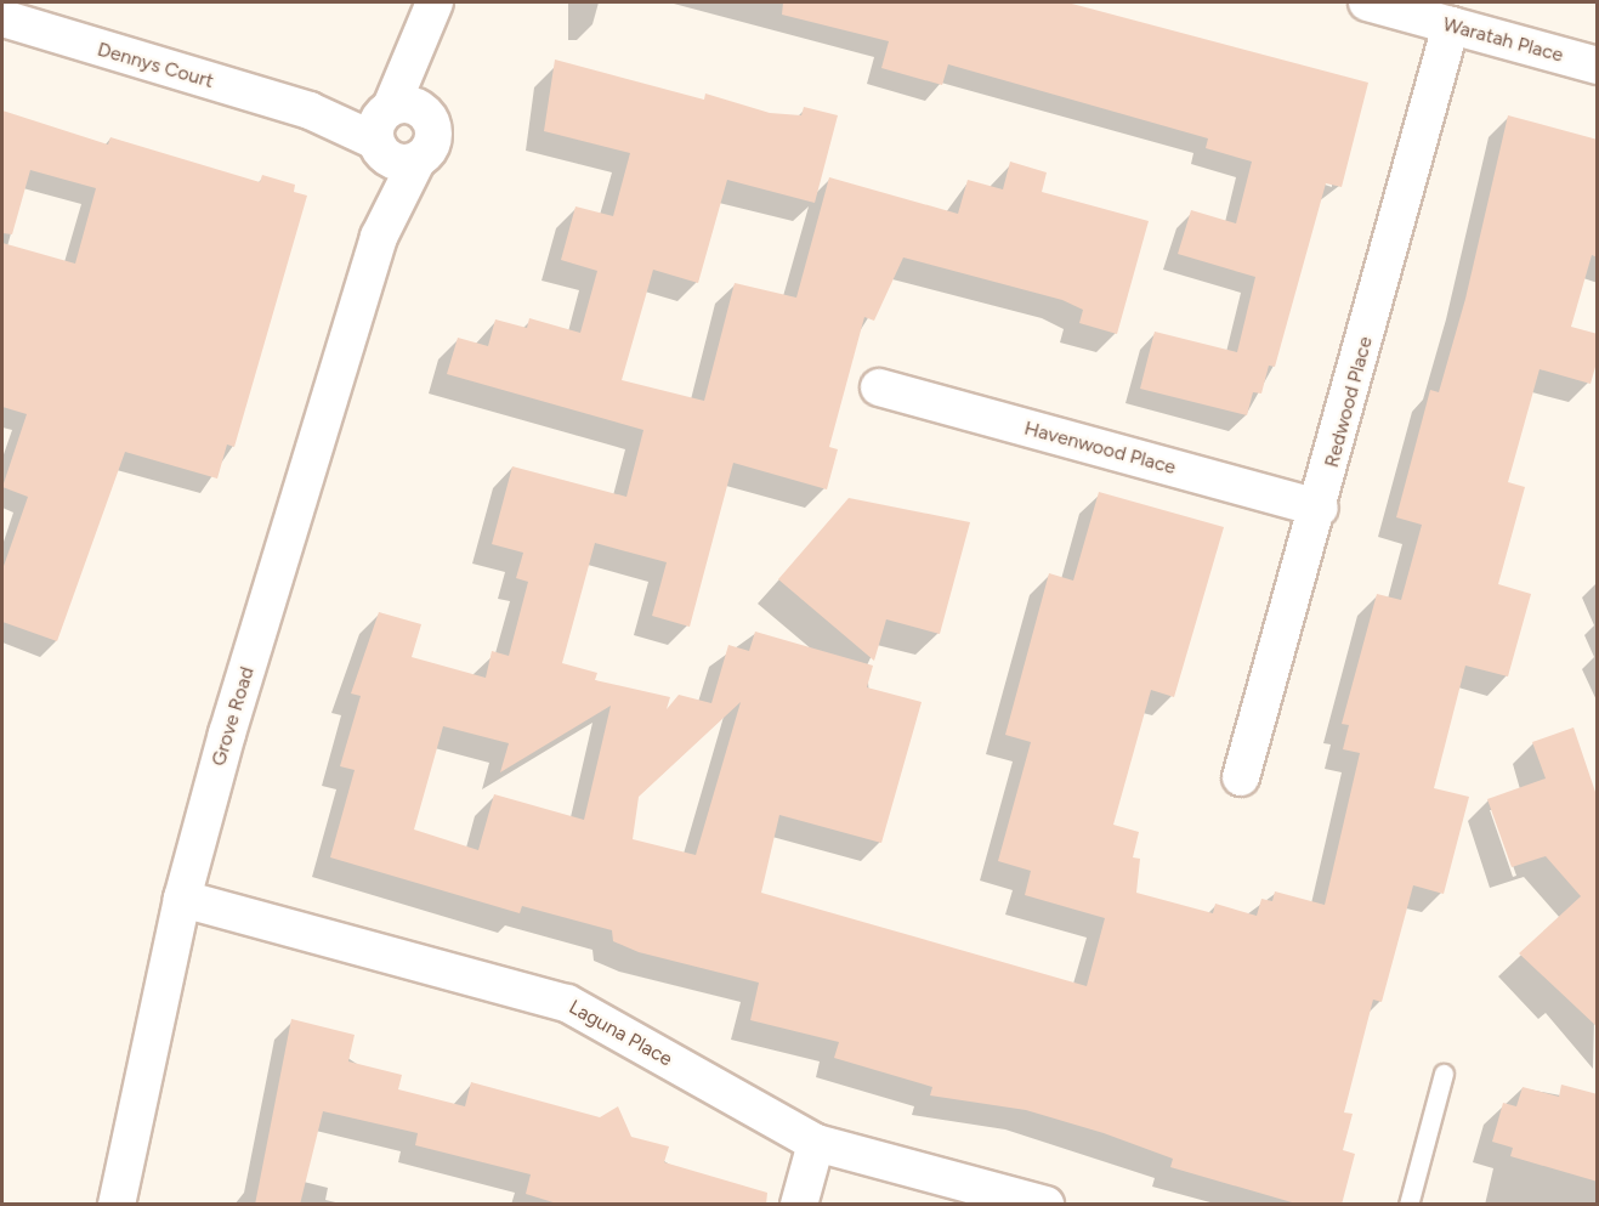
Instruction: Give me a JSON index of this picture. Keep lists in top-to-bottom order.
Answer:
{
  "streets": {
    "street": [
      "Waratah Place",
      "Dennys Court",
      "Redwood Place",
      "Havenwood Place",
      "Grove Road",
      "Laguna Place"
    ]
  },
  "crossings": [
    ["Waratah Place", "Redwood Place"],
    ["Dennys Court", "Grove Road"],
    ["Redwood Place", "Havenwood Place"],
    ["Grove Road", "Laguna Place"]
  ]
}
